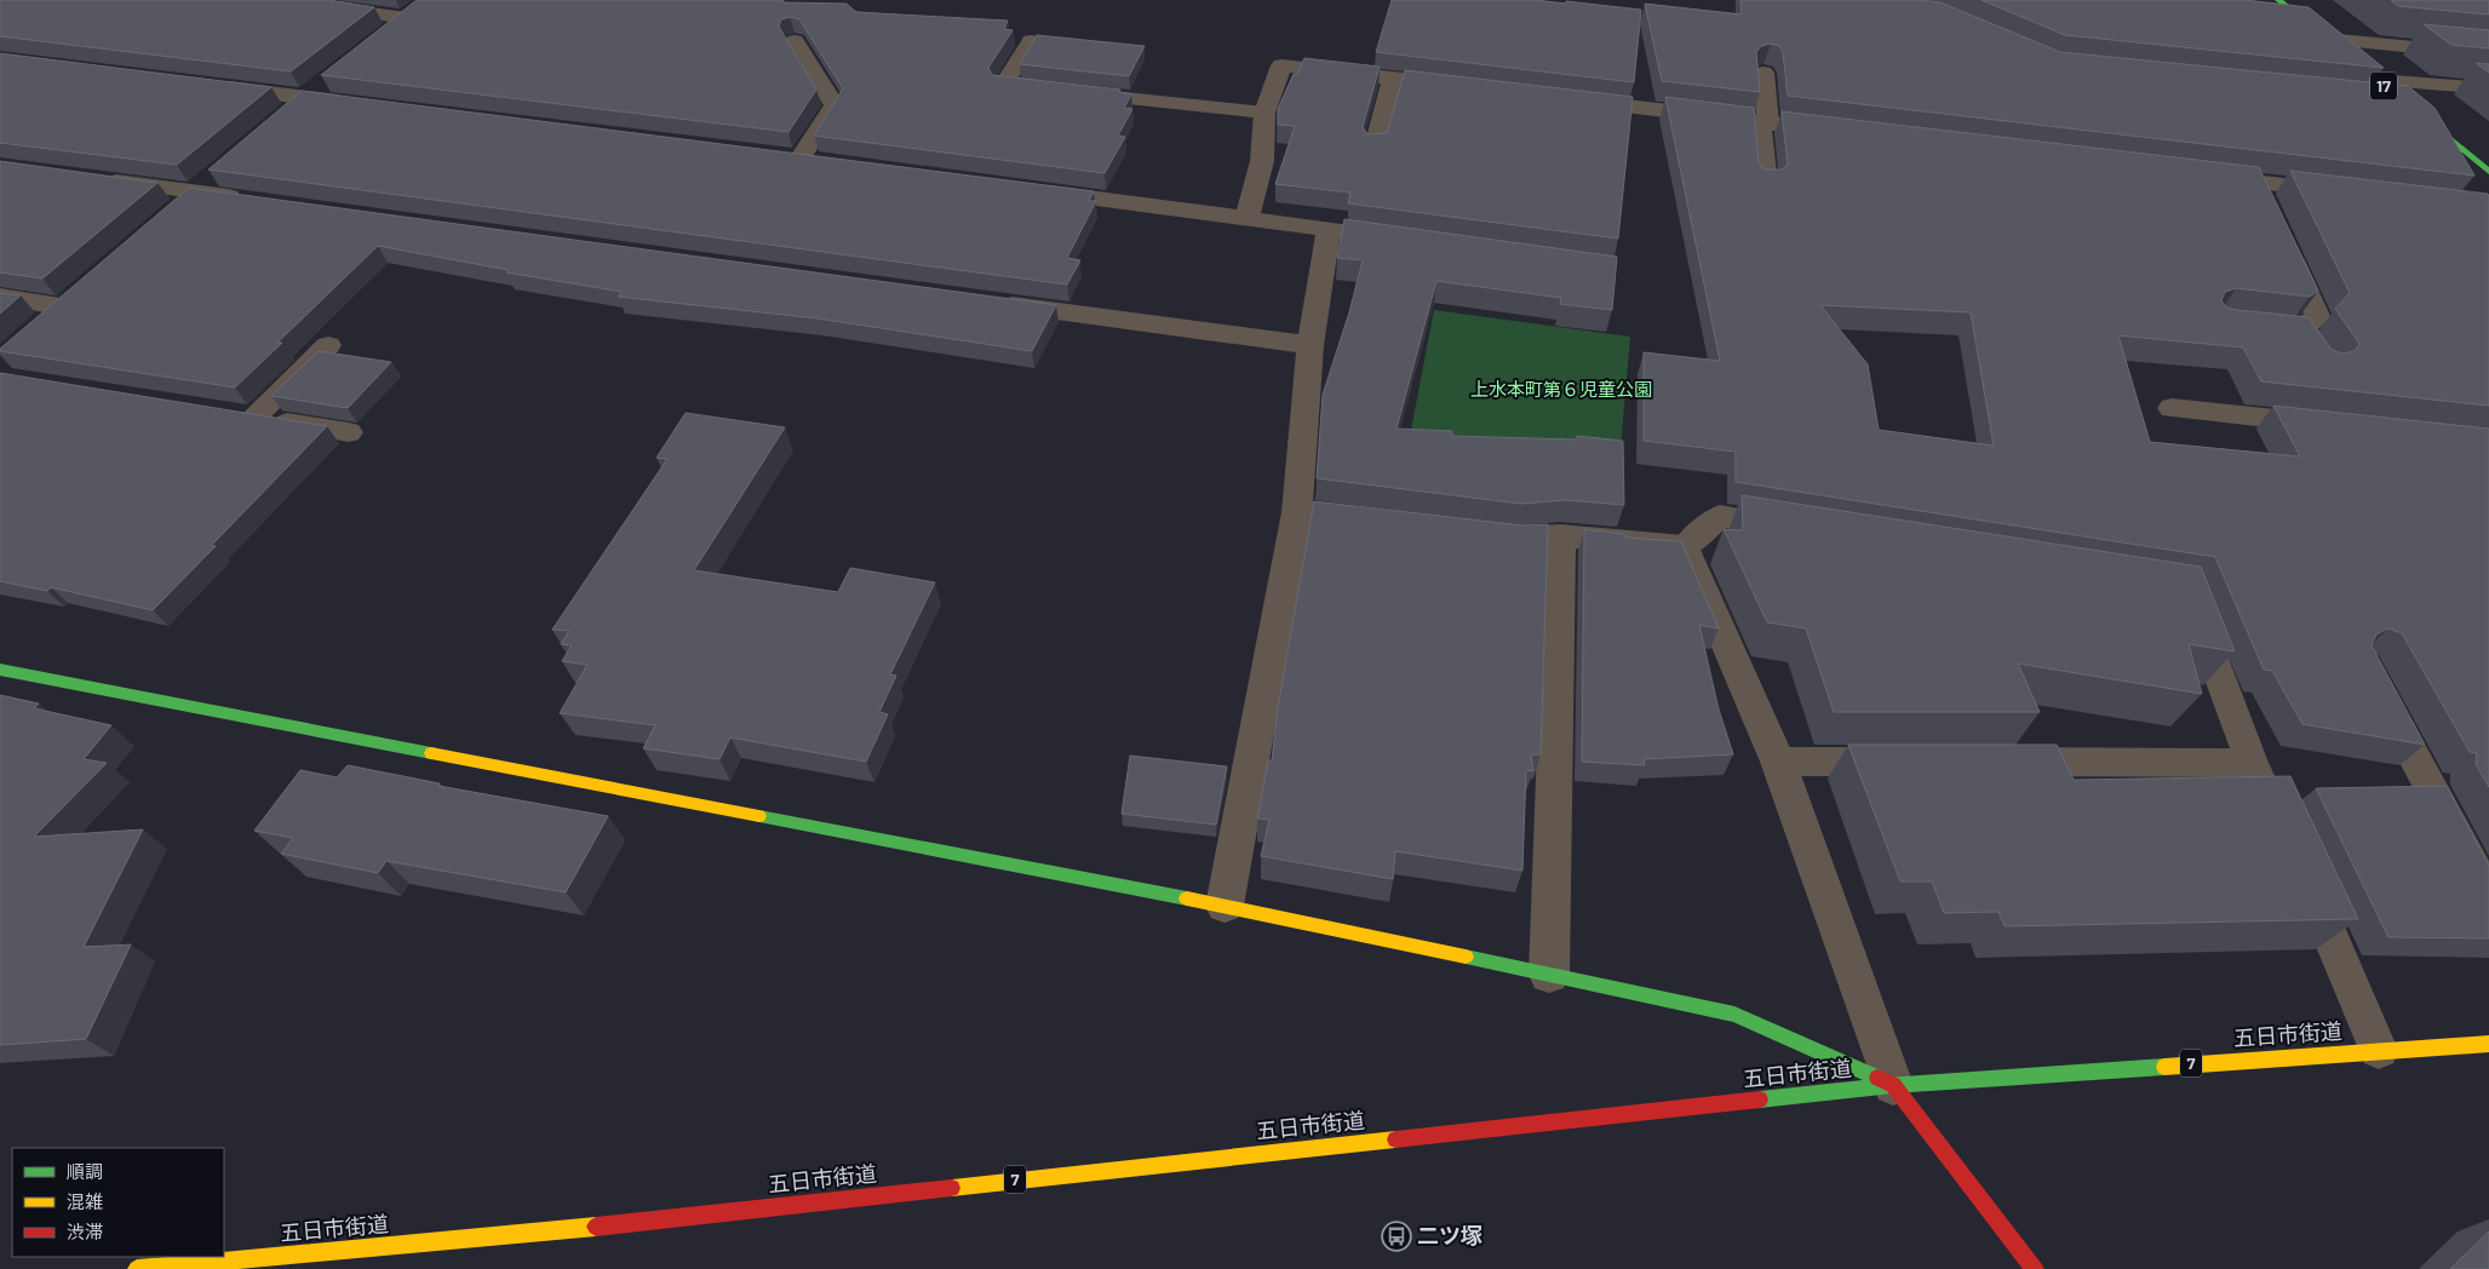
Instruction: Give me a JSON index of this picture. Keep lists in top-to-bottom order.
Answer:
{
  "streets": {
    "main road": ["17", "五日市街道", "7"]
  },
  "parks": ["上水本町第６児童公園"],
  "places": {
    "bus stop": ["二ツ塚"]
  },
  "legend": ["順調", "混雑", "渋滞"]
}
